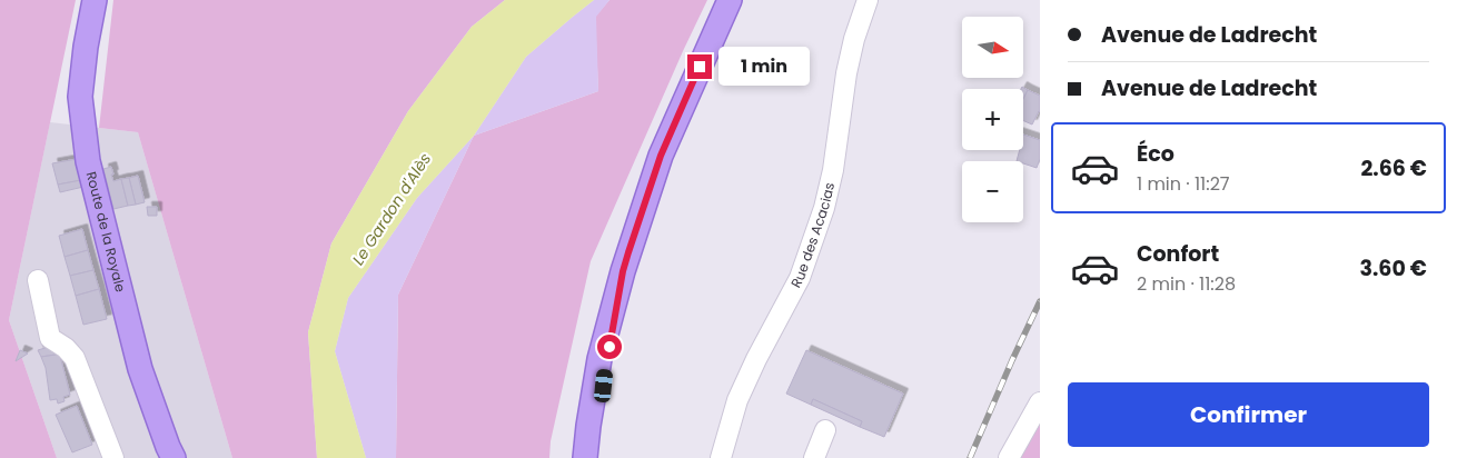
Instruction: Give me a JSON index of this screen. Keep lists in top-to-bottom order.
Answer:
{
  "streets": {
    "main road": ["Route de la Royale"],
    "street": ["Rue des Acacias"]
  },
  "water": ["Le Gardon d'Alès"],
  "north": "right",
  "page": {
    "banner": ["Avenue de Ladrecht", "Avenue de Ladrecht"],
    "map_buttons": ["+", "−"],
    "bubble": "1 min",
    "list": [
      {
        "name": "Éco",
        "note": "1 min · 11:27",
        "value": "2.66 €"
      },
      {
        "name": "Confort",
        "note": "2 min · 11:28",
        "value": "3.60 €"
      }
    ],
    "buttons": "Confirmer"
  }
}
